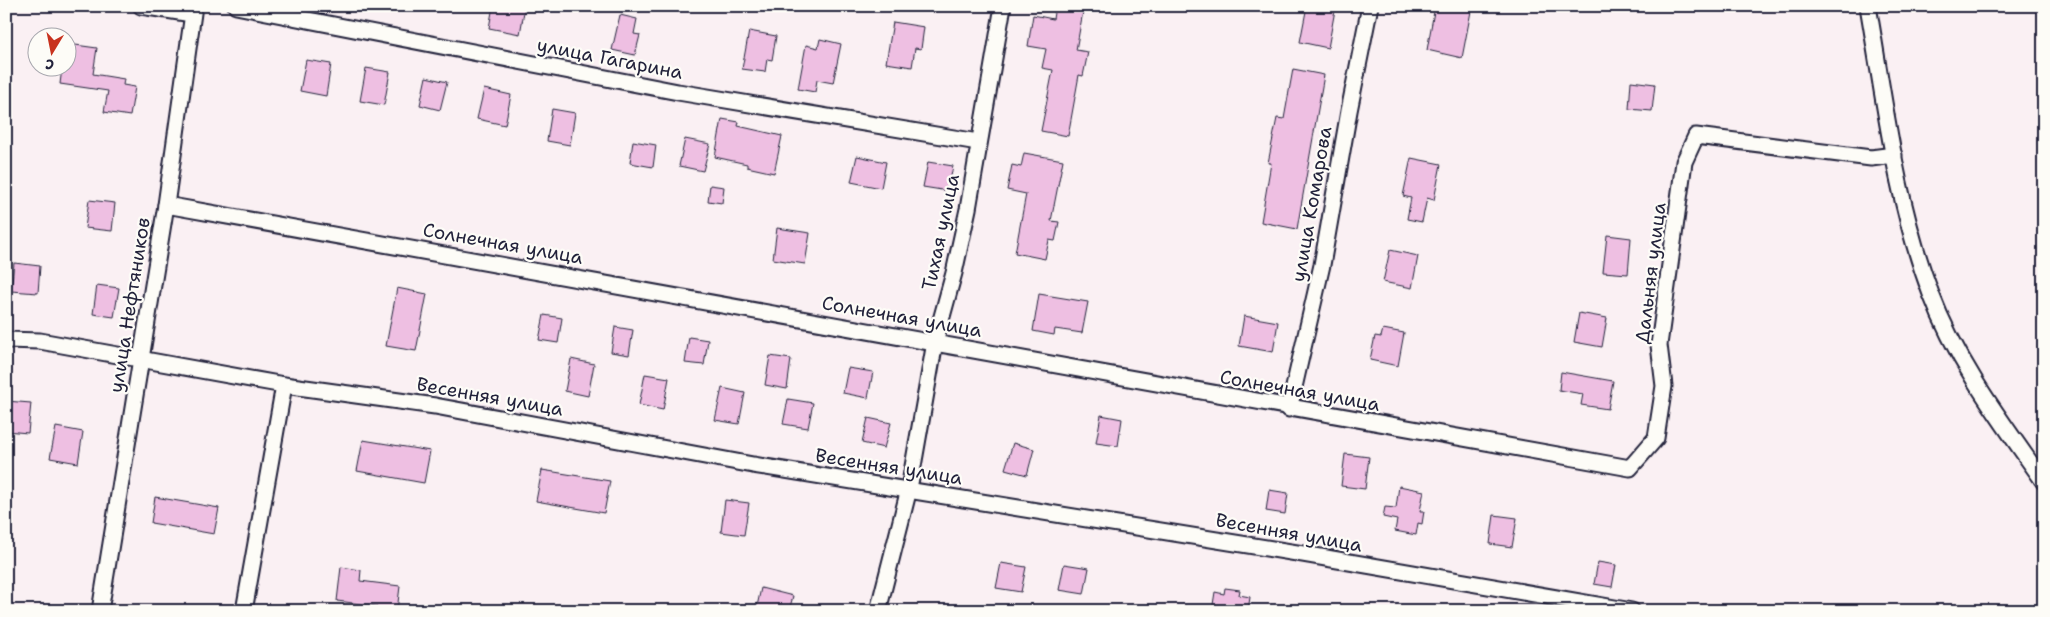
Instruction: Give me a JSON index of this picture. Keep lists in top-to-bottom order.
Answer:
{
  "streets": {
    "street": [
      "улица Гагарина",
      "улица Комарова",
      "Тихая улица",
      "Солнечная улица",
      "Дальняя улица",
      "улица Нефтяников",
      "Весенняя улица"
    ]
  },
  "crossings": [
    ["улица Гагарина", "Тихая улица"],
    ["улица Комарова", "Солнечная улица"],
    ["Тихая улица", "Солнечная улица"],
    ["Тихая улица", "Весенняя улица"],
    ["Солнечная улица", "Дальняя улица"],
    ["Солнечная улица", "улица Нефтяников"],
    ["улица Нефтяников", "Весенняя улица"]
  ],
  "north": "bottom"
}
